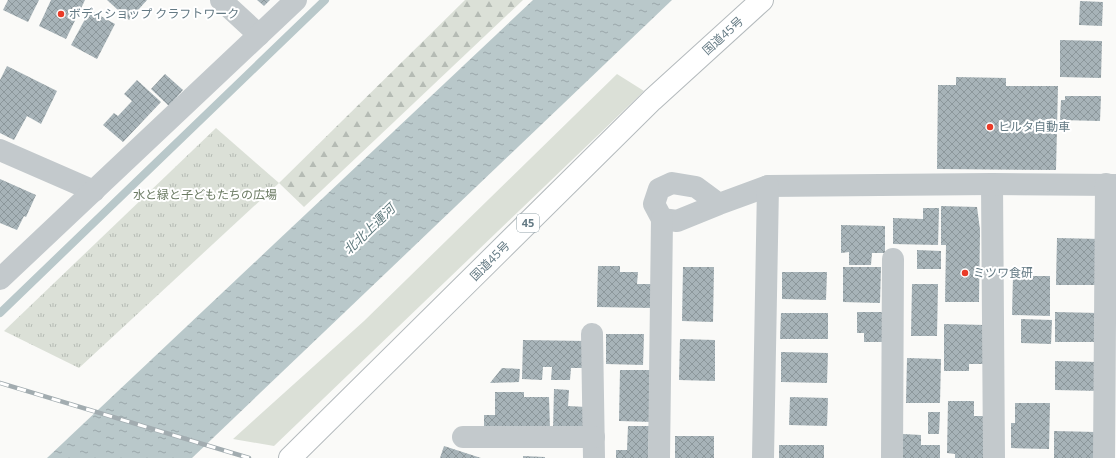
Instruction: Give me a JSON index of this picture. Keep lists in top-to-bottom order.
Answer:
{
  "streets": {
    "highway": ["国道45号", "45"]
  },
  "water": ["北北上運河"],
  "parks": ["水と緑と子どもたちの広場"],
  "places": ["ボディショップ クラフトワーク", "ヒルタ自動車", "ミツワ食研"]
}
